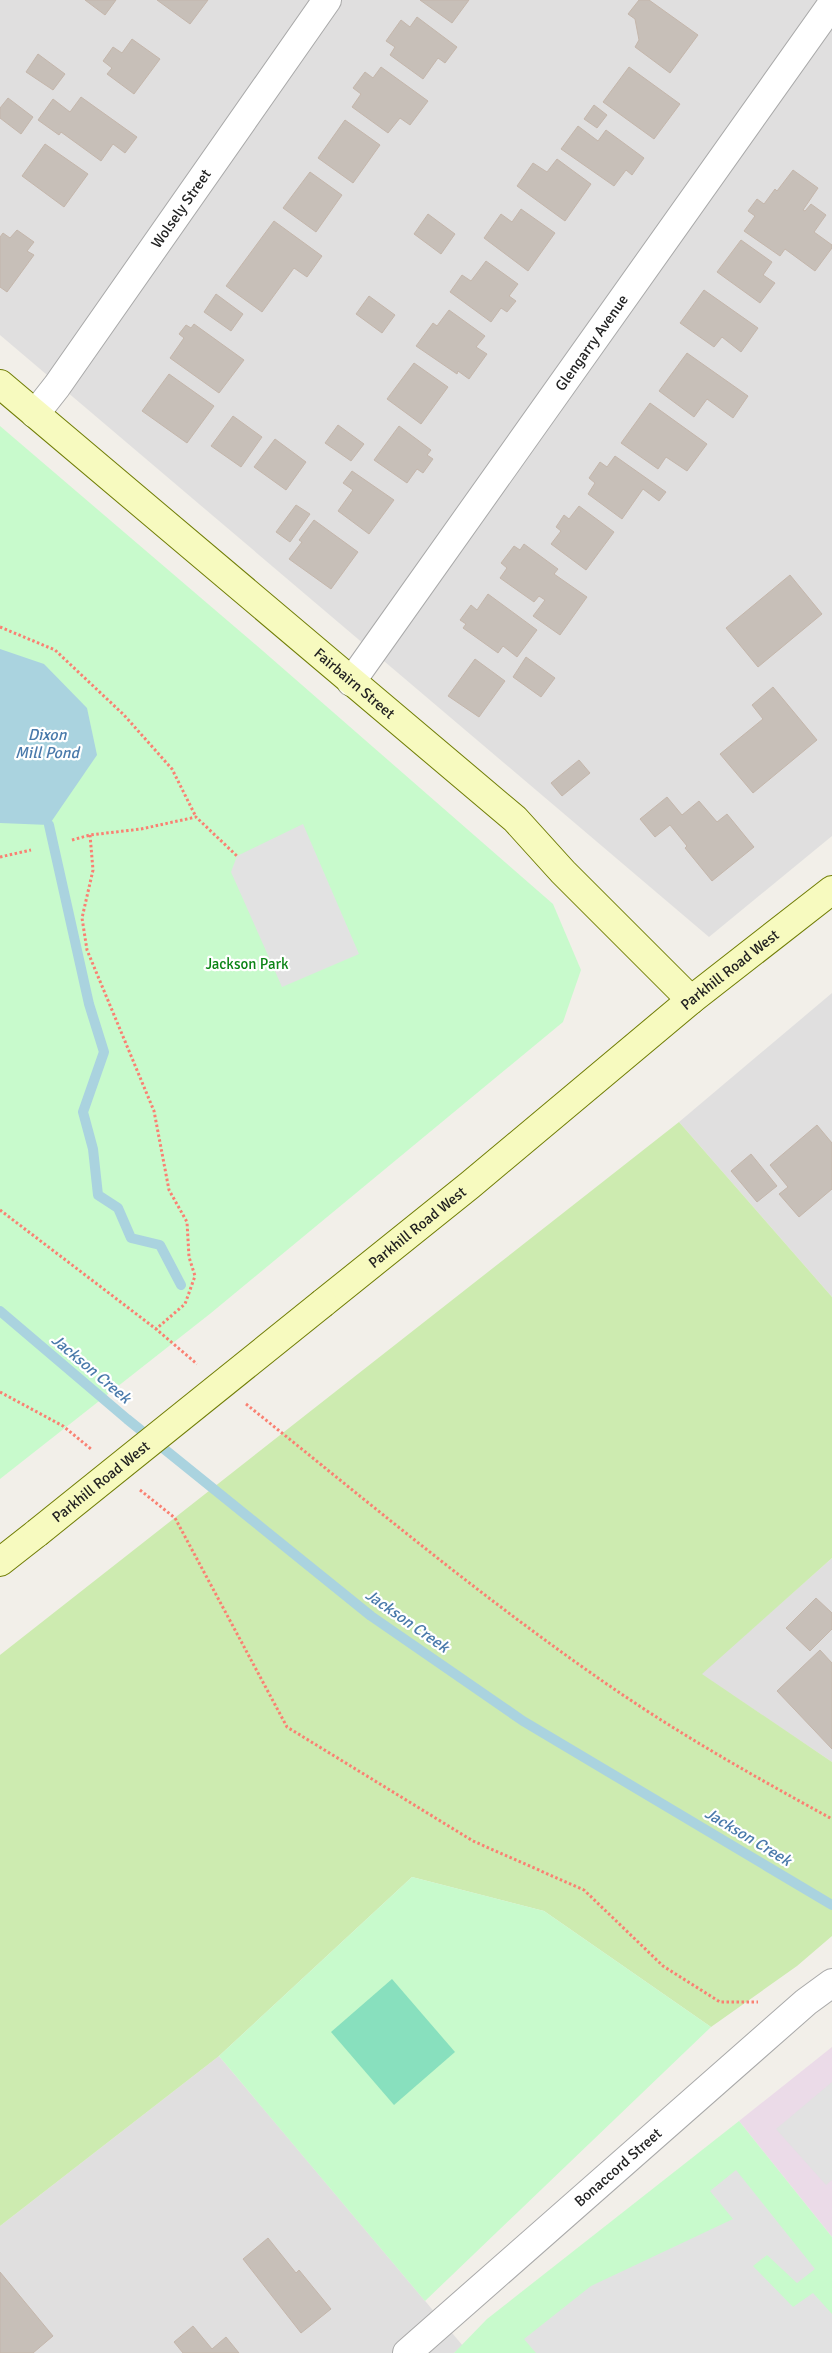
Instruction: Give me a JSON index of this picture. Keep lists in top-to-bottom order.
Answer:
{
  "streets": {
    "main road": ["Fairbairn Street", "Parkhill Road West"],
    "street": ["Wolsely Street", "Glengarry Avenue", "Bonaccord Street"]
  },
  "crossings": [
    ["Wolsely Street", "Fairbairn Street"],
    ["Glengarry Avenue", "Fairbairn Street"],
    ["Fairbairn Street", "Parkhill Road West"]
  ],
  "water": ["Dixon Mill Pond", "Jackson Creek"],
  "parks": ["Jackson Park"]
}
